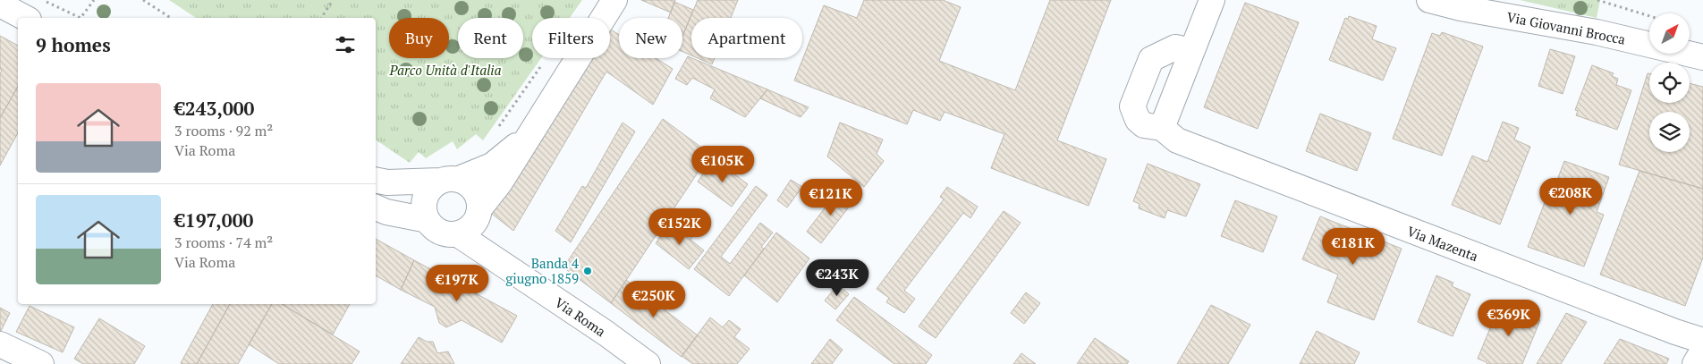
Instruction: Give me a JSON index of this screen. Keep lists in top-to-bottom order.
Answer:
{
  "streets": {
    "street": ["Via Giovanni Brocca", "Via Mazenta", "Via Roma"]
  },
  "parks": ["Parco Unità d'Italia"],
  "places": ["Banda 4 giugno 1859"],
  "north": "top right",
  "page": {
    "chip": [
      "Buy",
      "Rent",
      "Filters",
      "New",
      "Apartment"
    ],
    "heading": "9 homes",
    "list": [
      {
        "name": "€243,000",
        "note": "3 rooms · 92 m² · Via Roma"
      },
      {
        "name": "€197,000",
        "note": "3 rooms · 74 m² · Via Roma"
      }
    ],
    "price": [
      "€105K",
      "€208K",
      "€121K",
      "€152K",
      "€181K",
      "€243K",
      "€197K",
      "€250K",
      "€369K"
    ]
  }
}
